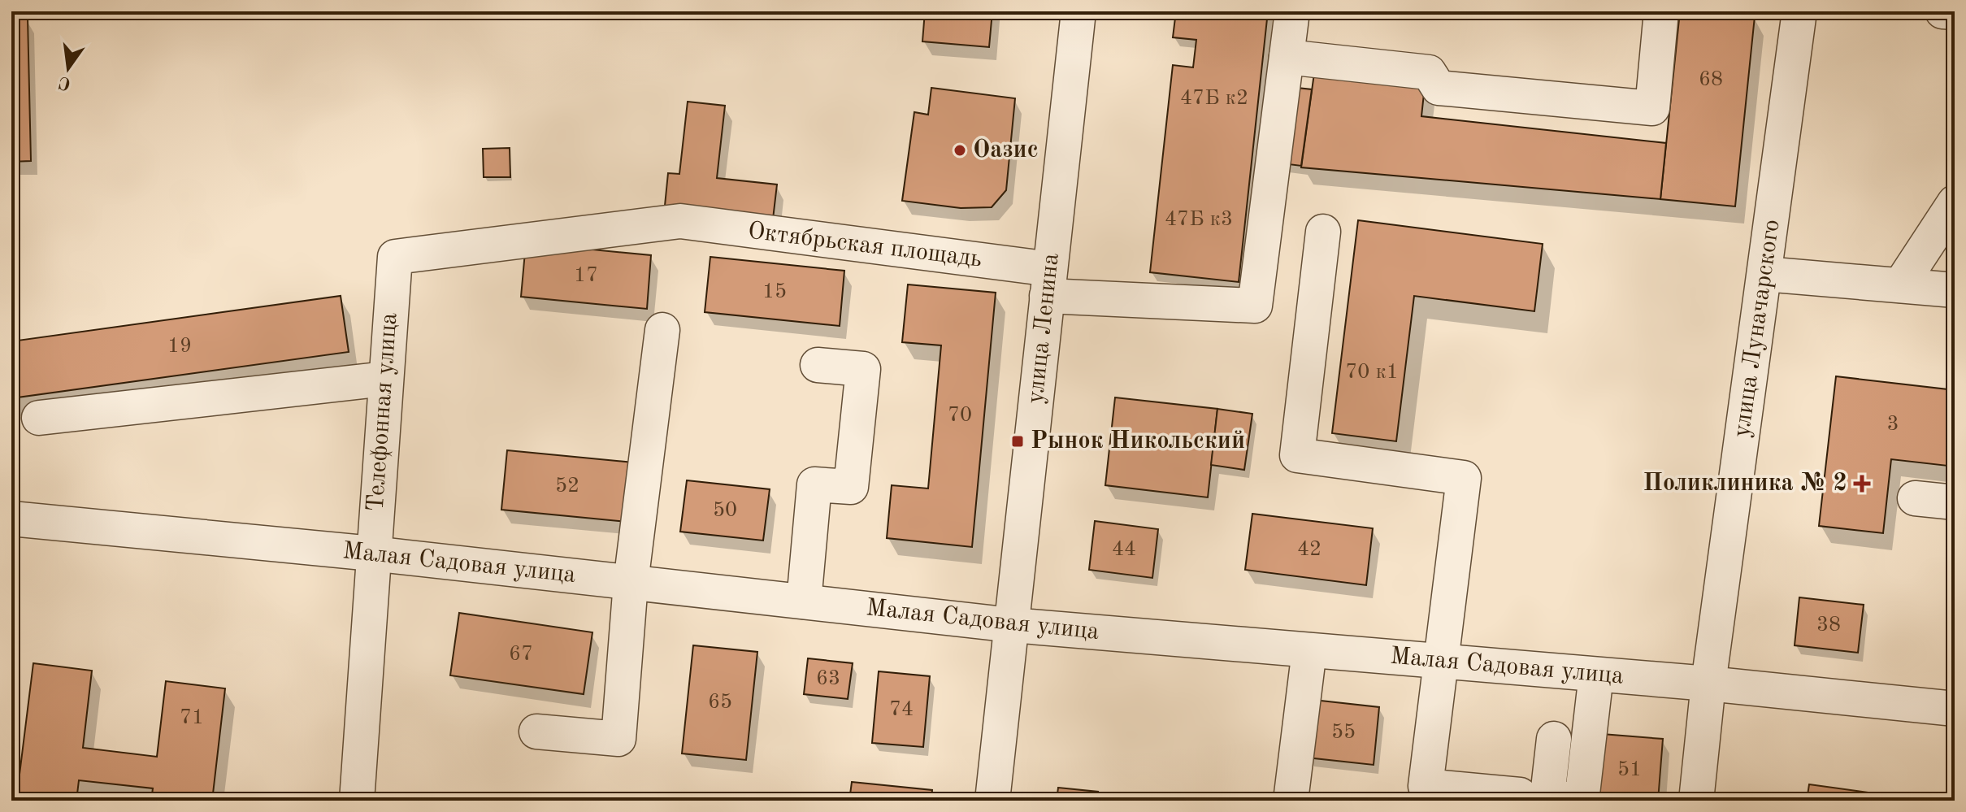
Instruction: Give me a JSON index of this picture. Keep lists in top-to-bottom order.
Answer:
{
  "streets": {
    "street": [
      "Октябрьская площадь",
      "улица Ленина",
      "улица Луначарского",
      "Телефонная улица",
      "Малая Садовая улица"
    ]
  },
  "crossings": [
    ["Октябрьская площадь", "улица Ленина"],
    ["Октябрьская площадь", "Телефонная улица"],
    ["улица Ленина", "Малая Садовая улица"],
    ["улица Луначарского", "Малая Садовая улица"],
    ["Телефонная улица", "Малая Садовая улица"]
  ],
  "places": {
    "other": ["Оазис"],
    "transit": ["Рынок Никольский"],
    "health": ["Поликлиника № 2"]
  },
  "house_numbers": [
    "68",
    "47Б к2",
    "47Б к3",
    "17",
    "15",
    "19",
    "70 к1",
    "70",
    "3",
    "52",
    "50",
    "44",
    "42",
    "38",
    "67",
    "63",
    "65",
    "74",
    "71",
    "55",
    "51"
  ],
  "north": "bottom"
}
